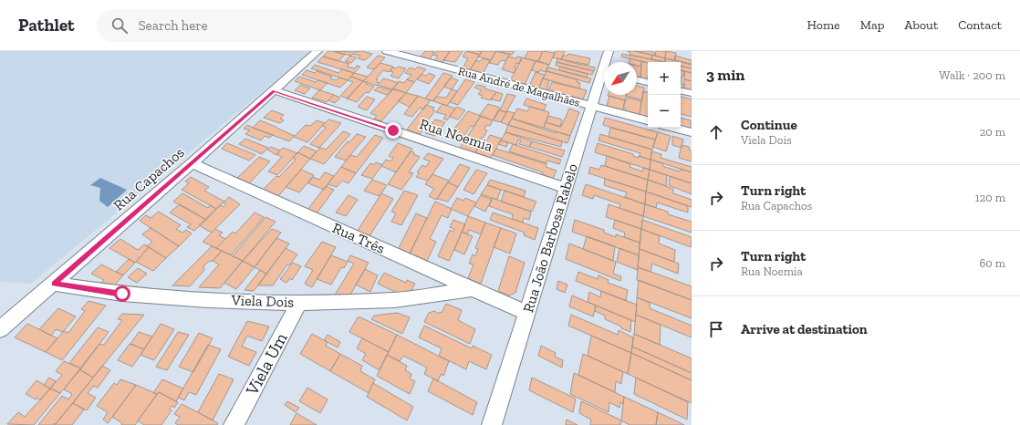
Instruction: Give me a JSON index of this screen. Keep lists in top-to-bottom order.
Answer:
{
  "streets": {
    "street": [
      "Rua André de Magalhães",
      "Rua Noemia",
      "Rua Capachos",
      "Rua Três",
      "Rua João Barbosa Rabelo",
      "Viela Dois",
      "Viela Um"
    ]
  },
  "crossings": [
    ["Rua André de Magalhães", "Rua João Barbosa Rabelo"],
    ["Rua Noemia", "Rua Capachos"],
    ["Rua Noemia", "Rua João Barbosa Rabelo"],
    ["Rua Capachos", "Rua Três"],
    ["Rua Capachos", "Viela Dois"],
    ["Rua Três", "Rua João Barbosa Rabelo"],
    ["Rua Três", "Viela Dois"],
    ["Viela Dois", "Viela Um"]
  ],
  "north": "bottom left",
  "page": {
    "header": "Pathlet",
    "search": "Search here",
    "nav": [
      "Home",
      "Map",
      "About",
      "Contact"
    ],
    "heading": ["3 min", "Walk · 200 m"],
    "map_buttons": ["+", "−"],
    "list": [
      ["Continue", "Viela Dois", "20 m"],
      ["Turn right", "Rua Capachos", "120 m"],
      ["Turn right", "Rua Noemia", "60 m"],
      "Arrive at destination"
    ]
  }
}
